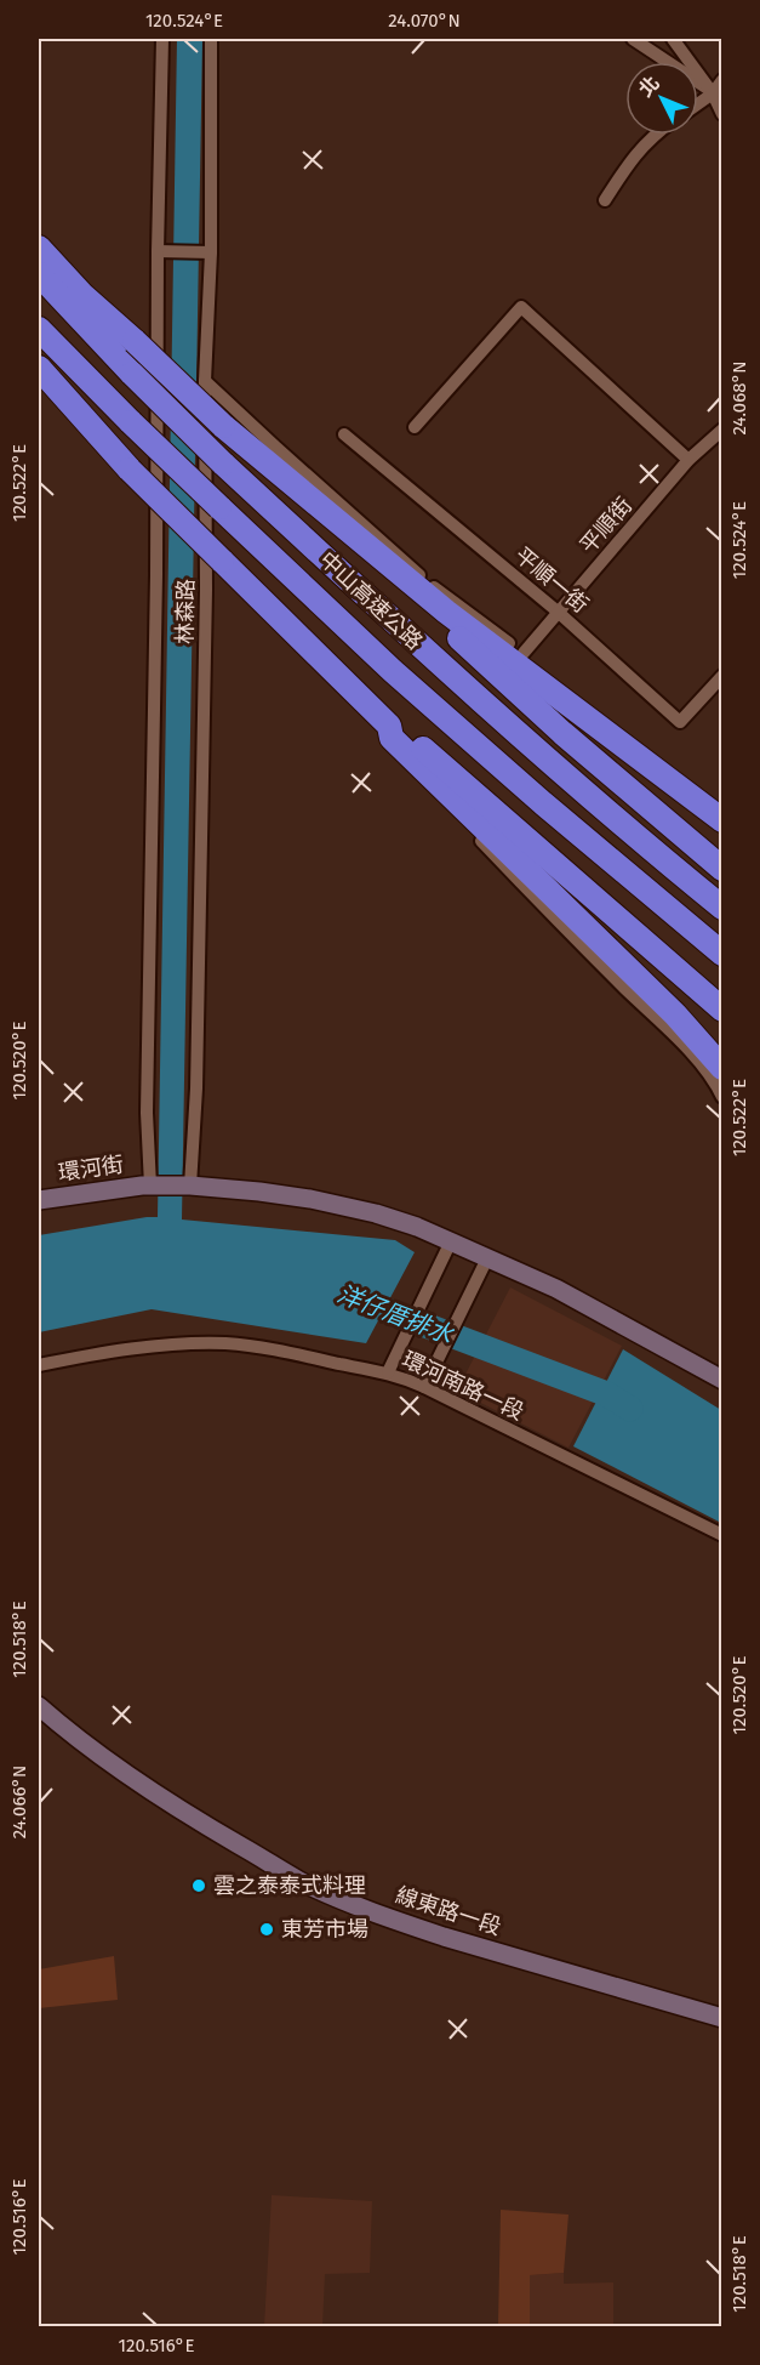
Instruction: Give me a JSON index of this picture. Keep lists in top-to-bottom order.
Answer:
{
  "streets": {
    "highway": ["中山高速公路"],
    "main road": ["環河街", "線東路一段"],
    "street": [
      "平順街",
      "平順一街",
      "林森路",
      "環河南路一段"
    ]
  },
  "crossings": [
    ["平順街", "平順一街"],
    ["林森路", "環河街"]
  ],
  "water": ["洋仔厝排水"],
  "places": ["雲之泰泰式料理", "東芳市場"],
  "north": "top left",
  "coordinates": [
    "120.524°E",
    "24.070°N",
    "24.068°N",
    "120.522°E",
    "120.520°E",
    "120.518°E",
    "24.066°N",
    "120.516°E"
  ]
}
